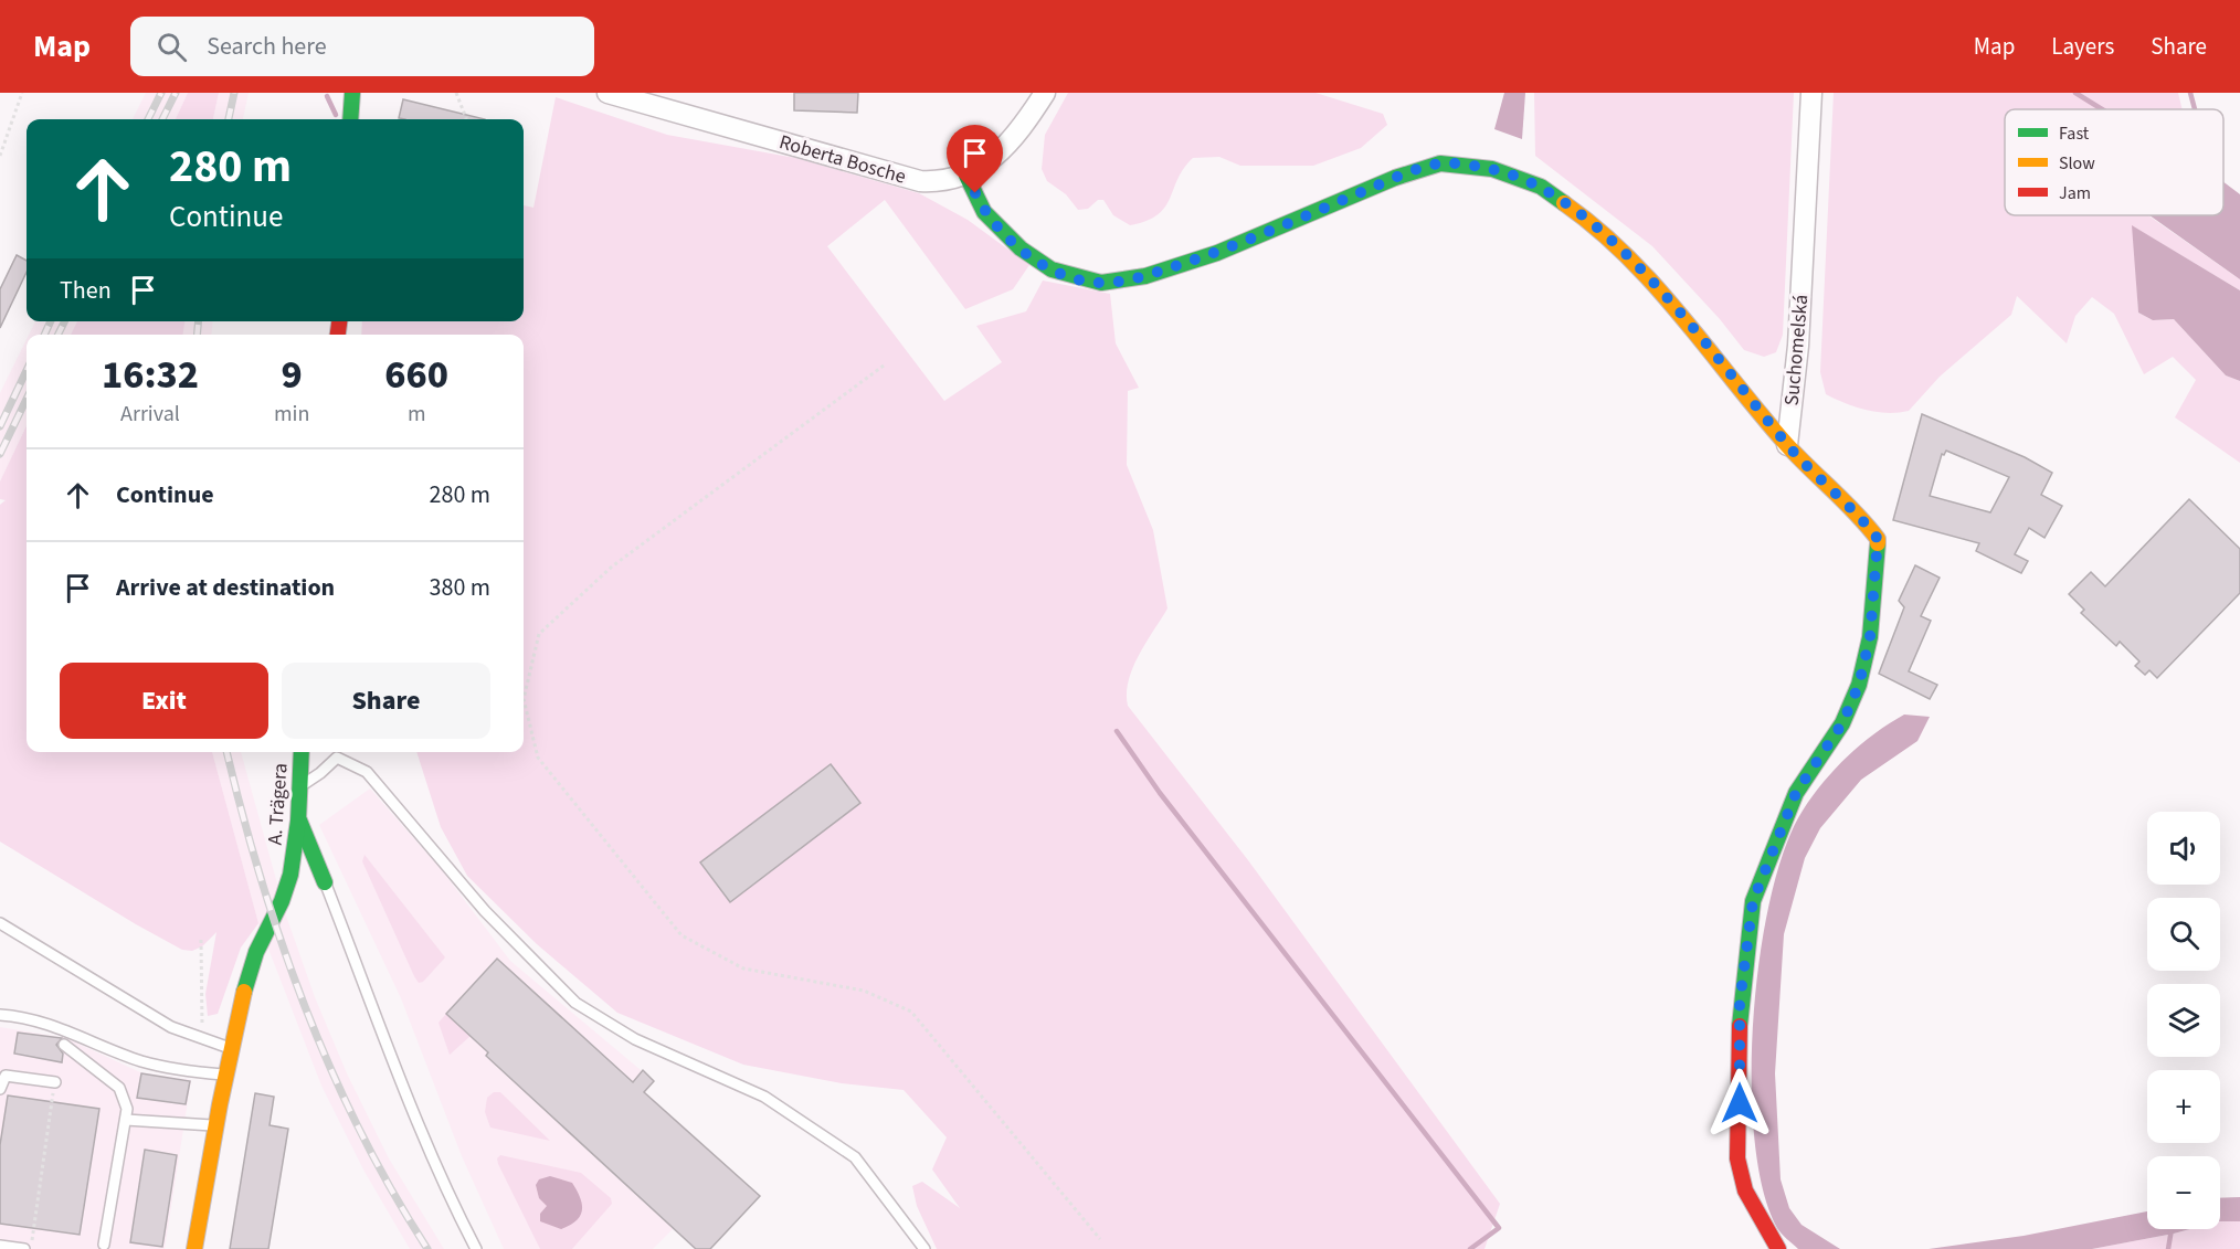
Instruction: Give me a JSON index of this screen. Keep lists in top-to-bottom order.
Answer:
{
  "streets": {
    "street": ["Roberta Bosche", "Suchomelská", "A. Trägera"]
  },
  "legend": ["Fast", "Slow", "Jam"],
  "page": {
    "header": "Map",
    "search": "Search here",
    "nav": ["Map", "Layers", "Share"],
    "turn": ["280 m", "Continue"],
    "then": "Then",
    "eta": [
      "16:32",
      "Arrival",
      "9",
      "min",
      "660",
      "m"
    ],
    "list": [
      {
        "name": "Continue",
        "value": "280 m"
      },
      {
        "name": "Arrive at destination",
        "value": "380 m"
      }
    ],
    "buttons": ["Exit", "Share"],
    "map_buttons": ["+", "−"]
  }
}
